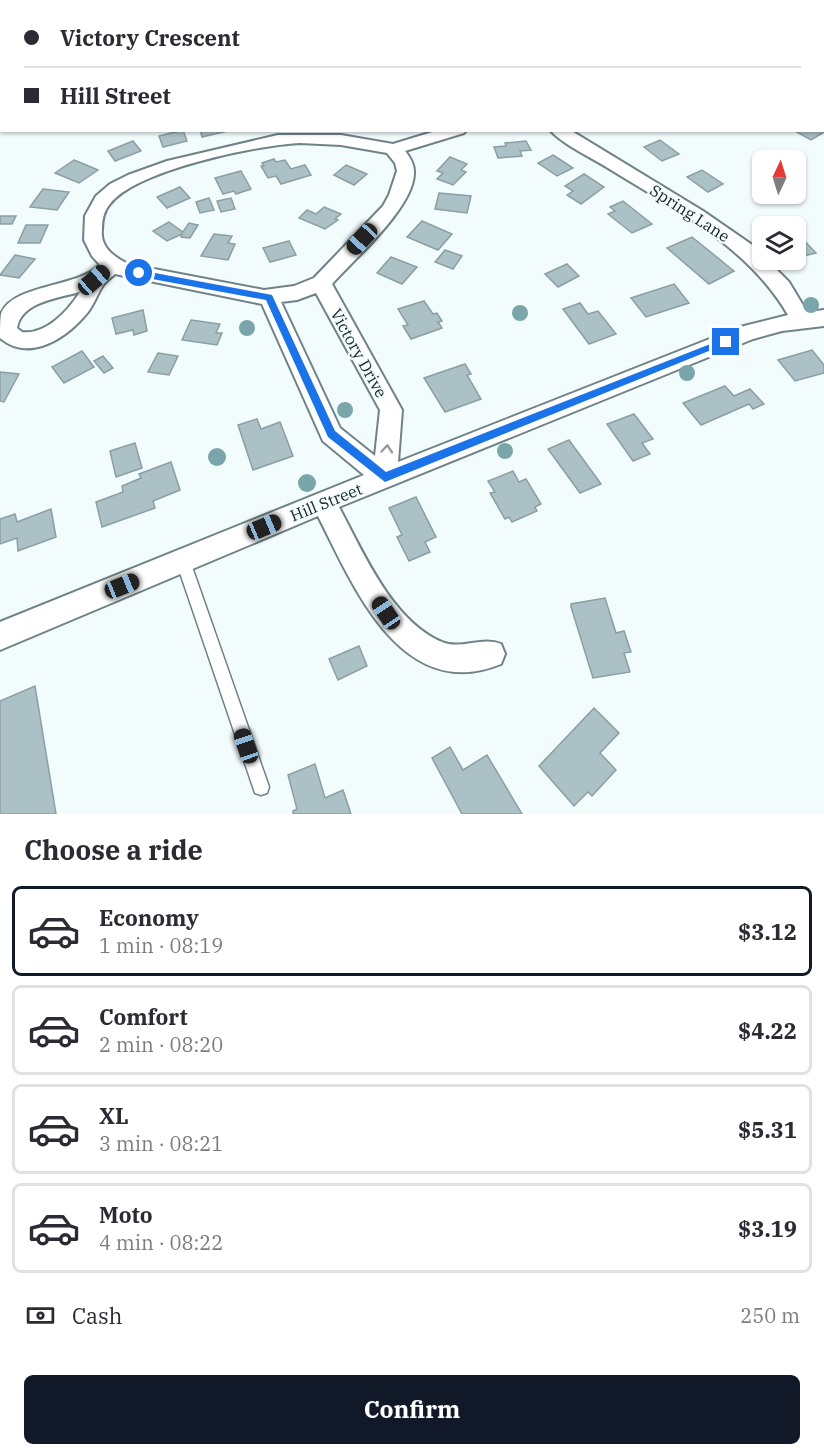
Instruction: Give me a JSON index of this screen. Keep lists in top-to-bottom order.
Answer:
{
  "streets": {
    "street": ["Spring Lane", "Victory Drive", "Hill Street"]
  },
  "crossings": [
    ["Spring Lane", "Hill Street"],
    ["Victory Drive", "Hill Street"]
  ],
  "north": "top",
  "page": {
    "banner": ["Victory Crescent", "Hill Street"],
    "heading": "Choose a ride",
    "list": [
      {
        "name": "Economy",
        "note": "1 min · 08:19",
        "value": "$3.12"
      },
      {
        "name": "Comfort",
        "note": "2 min · 08:20",
        "value": "$4.22"
      },
      {
        "name": "XL",
        "note": "3 min · 08:21",
        "value": "$5.31"
      },
      {
        "name": "Moto",
        "note": "4 min · 08:22",
        "value": "$3.19"
      }
    ],
    "pay": ["Cash", "250 m"],
    "buttons": "Confirm"
  }
}
